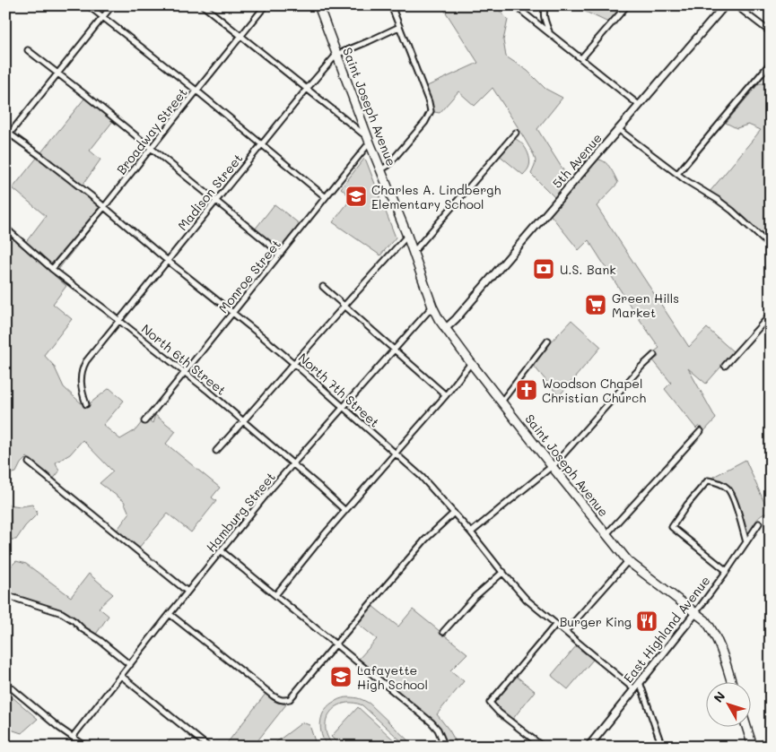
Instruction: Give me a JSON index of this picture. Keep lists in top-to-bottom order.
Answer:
{
  "streets": {
    "main road": ["Saint Joseph Avenue"],
    "street": [
      "Broadway Street",
      "5th Avenue",
      "Madison Street",
      "Monroe Street",
      "North 6th Street",
      "North 7th Street",
      "Hamburg Street",
      "East Highland Avenue"
    ]
  },
  "crossings": [
    ["Saint Joseph Avenue", "5th Avenue"],
    ["Saint Joseph Avenue", "Madison Street"],
    ["Saint Joseph Avenue", "Monroe Street"],
    ["Saint Joseph Avenue", "Hamburg Street"],
    ["Saint Joseph Avenue", "East Highland Avenue"],
    ["Broadway Street", "North 6th Street"],
    ["Broadway Street", "North 7th Street"],
    ["Madison Street", "North 6th Street"],
    ["Madison Street", "North 7th Street"],
    ["Monroe Street", "North 6th Street"],
    ["Monroe Street", "North 7th Street"],
    ["North 6th Street", "Hamburg Street"],
    ["North 7th Street", "Hamburg Street"],
    ["North 7th Street", "East Highland Avenue"]
  ],
  "places": {
    "school or university": ["Charles A. Lindbergh Elementary School", "Lafayette High School"],
    "bank": ["U.S. Bank"],
    "supermarket": ["Green Hills Market"],
    "church": ["Woodson Chapel Christian Church"],
    "restaurant": ["Burger King"]
  },
  "north": "top left"
}
